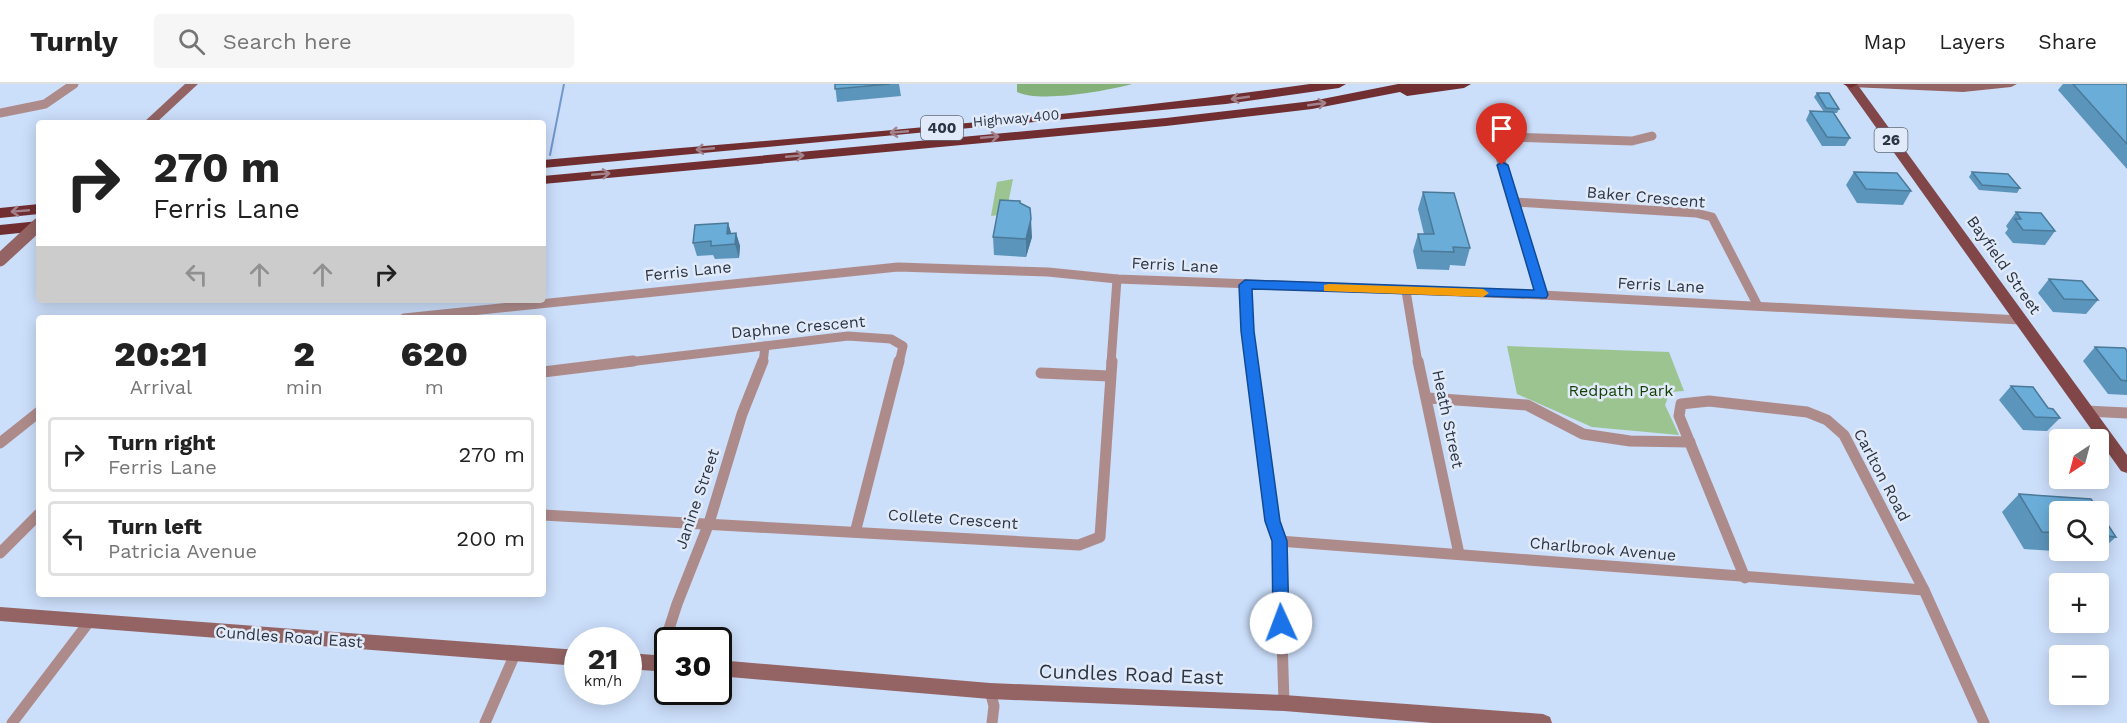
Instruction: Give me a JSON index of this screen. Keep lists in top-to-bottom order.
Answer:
{
  "streets": {
    "highway": ["Highway 400", "400"],
    "main road": ["26", "Bayfield Street", "Cundles Road East"],
    "street": [
      "Baker Crescent",
      "Ferris Lane",
      "Daphne Crescent",
      "Heath Street",
      "Carlton Road",
      "Janine Street",
      "Collete Crescent",
      "Charlbrook Avenue"
    ]
  },
  "crossings": [
    ["Baker Crescent", "Ferris Lane"],
    ["Ferris Lane", "Bayfield Street"],
    ["Ferris Lane", "Heath Street"],
    ["Ferris Lane", "Collete Crescent"],
    ["Daphne Crescent", "Janine Street"],
    ["Daphne Crescent", "Collete Crescent"],
    ["Heath Street", "Charlbrook Avenue"],
    ["Carlton Road", "Charlbrook Avenue"],
    ["Janine Street", "Collete Crescent"]
  ],
  "parks": ["Redpath Park"],
  "north": "bottom left",
  "page": {
    "header": "Turnly",
    "search": "Search here",
    "nav": ["Map", "Layers", "Share"],
    "turn": ["270 m", "Ferris Lane"],
    "eta": [
      "20:21",
      "Arrival",
      "2",
      "min",
      "620",
      "m"
    ],
    "list": [
      {
        "name": "Turn right",
        "note": "Ferris Lane",
        "value": "270 m"
      },
      {
        "name": "Turn left",
        "note": "Patricia Avenue",
        "value": "200 m"
      }
    ],
    "map_buttons": ["+", "−"],
    "speed": "21 km/h",
    "limit": "30"
  }
}
